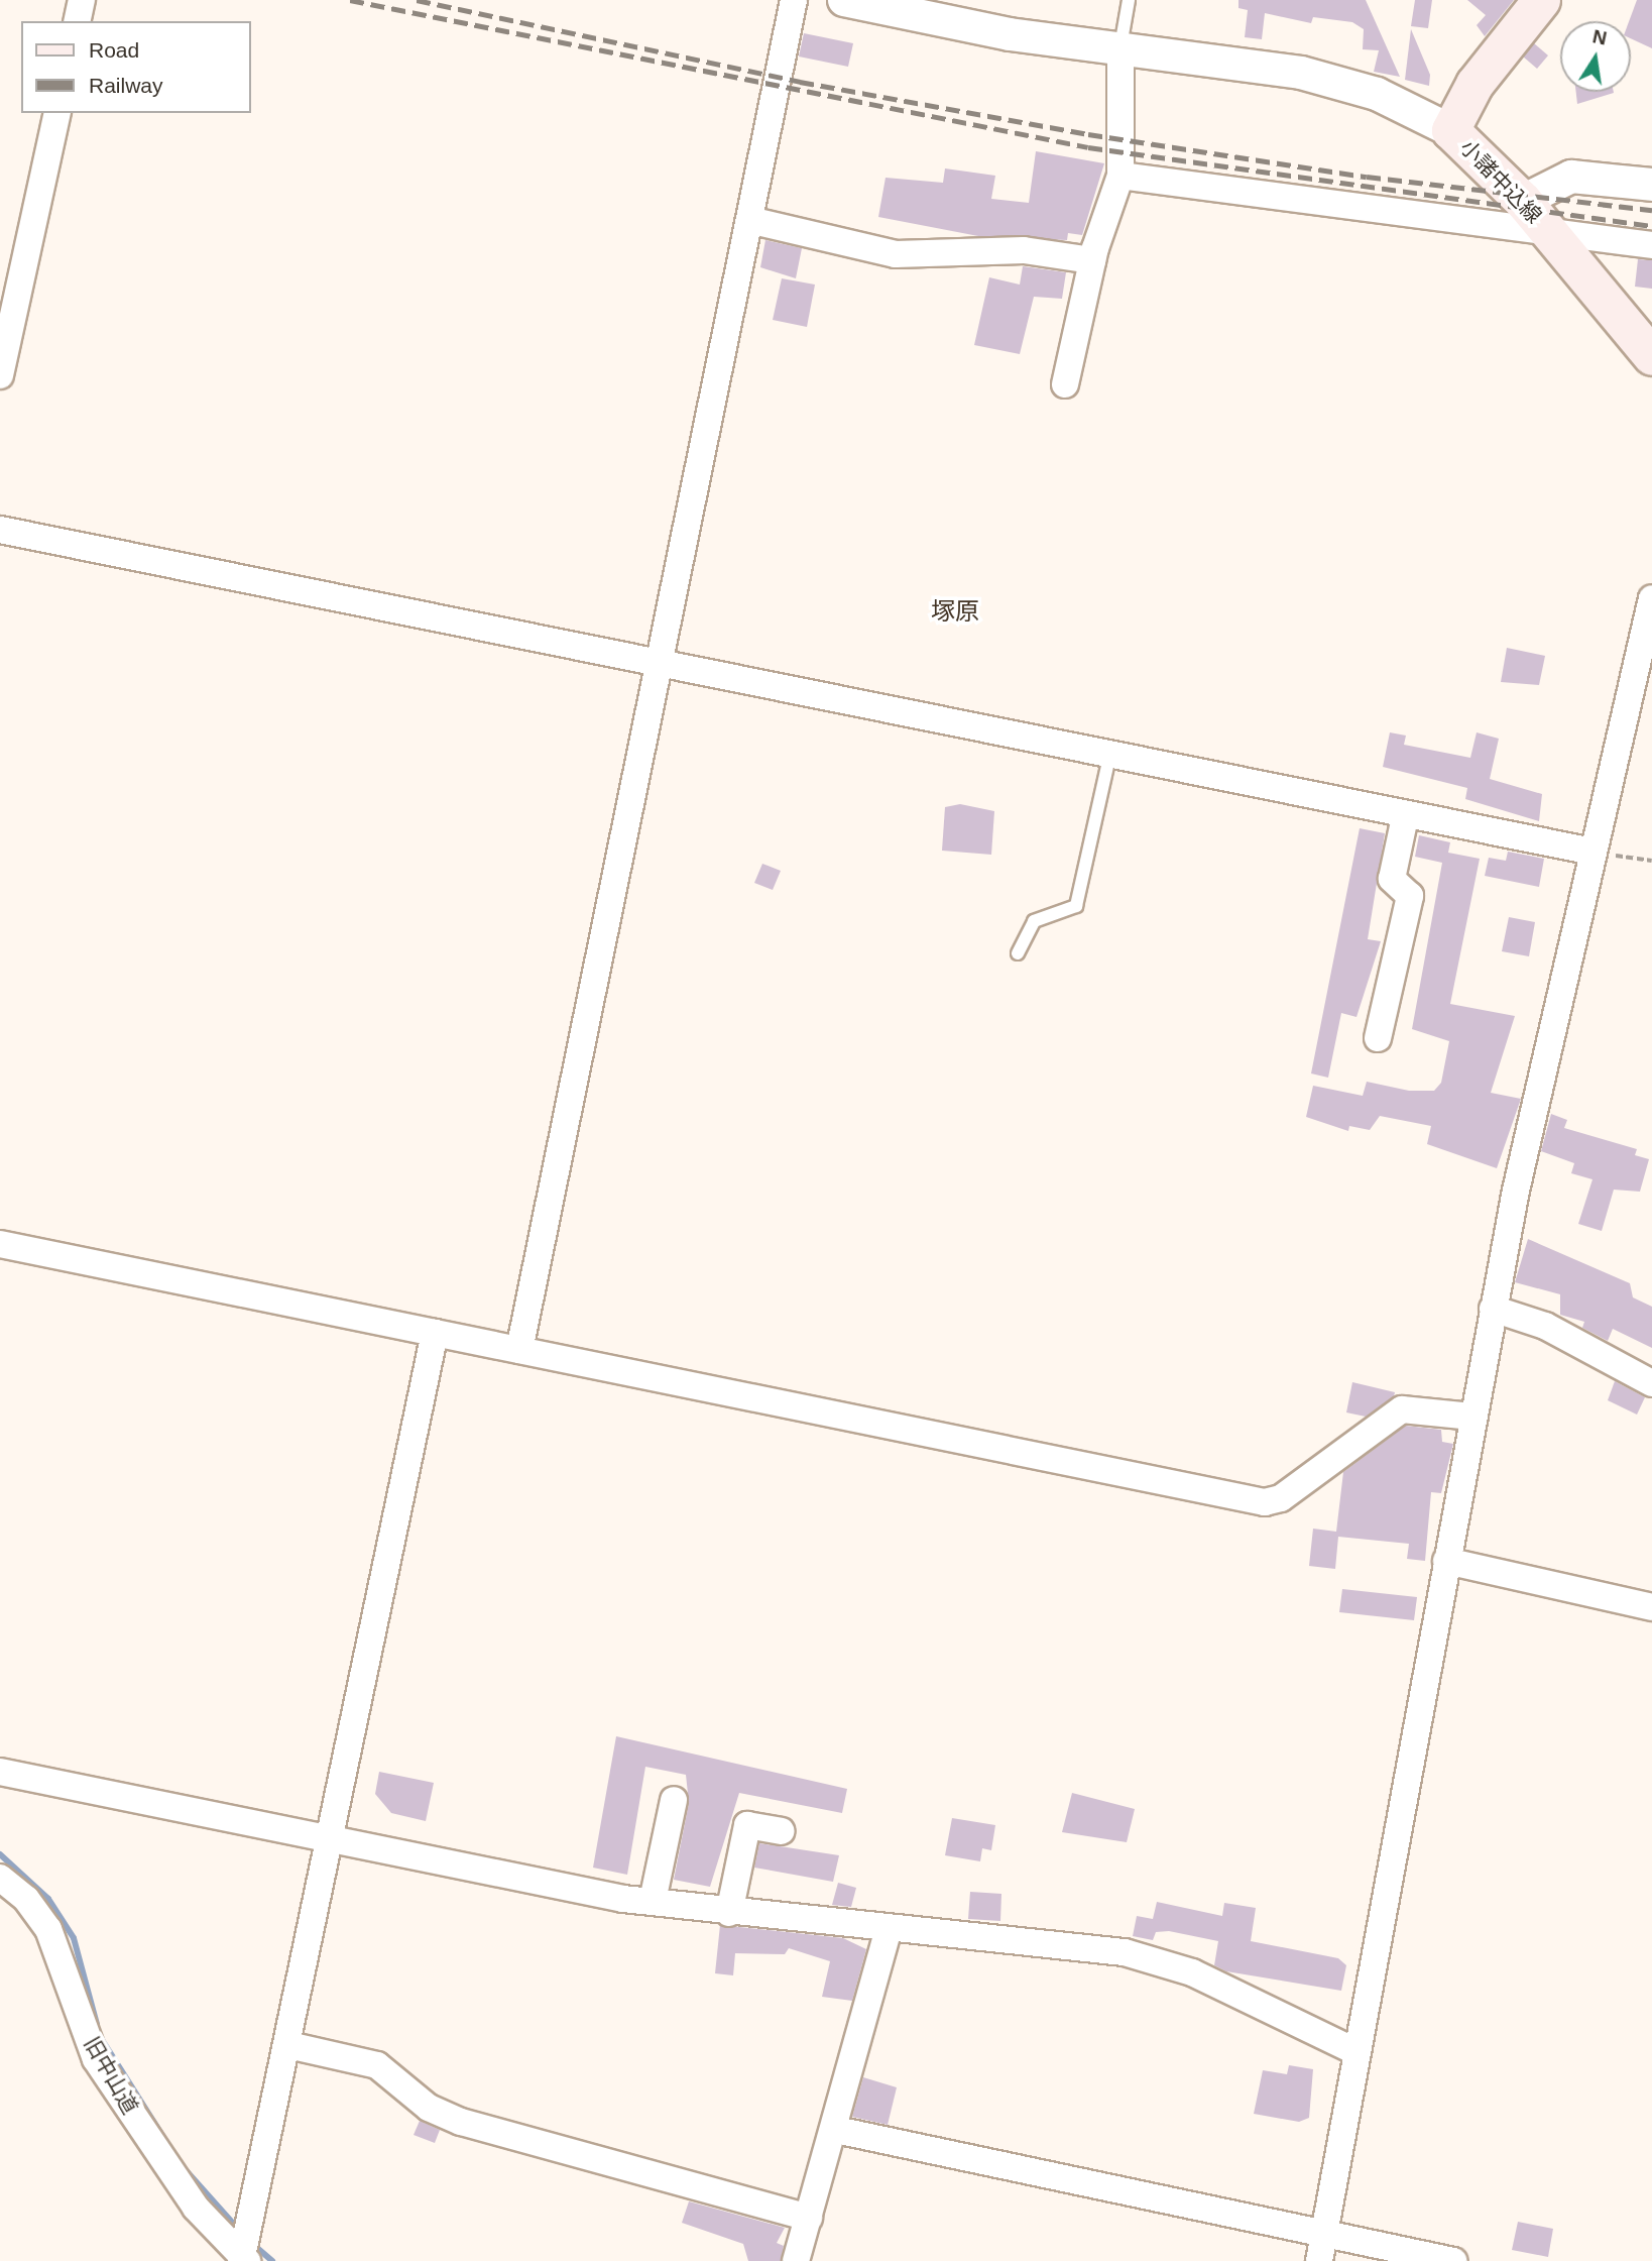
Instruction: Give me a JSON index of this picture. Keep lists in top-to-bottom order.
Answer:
{
  "streets": {
    "main road": ["小諸中込線"],
    "street": ["旧中山道"]
  },
  "districts": ["塚原"],
  "legend": ["Road", "Railway"],
  "north": "top"
}
